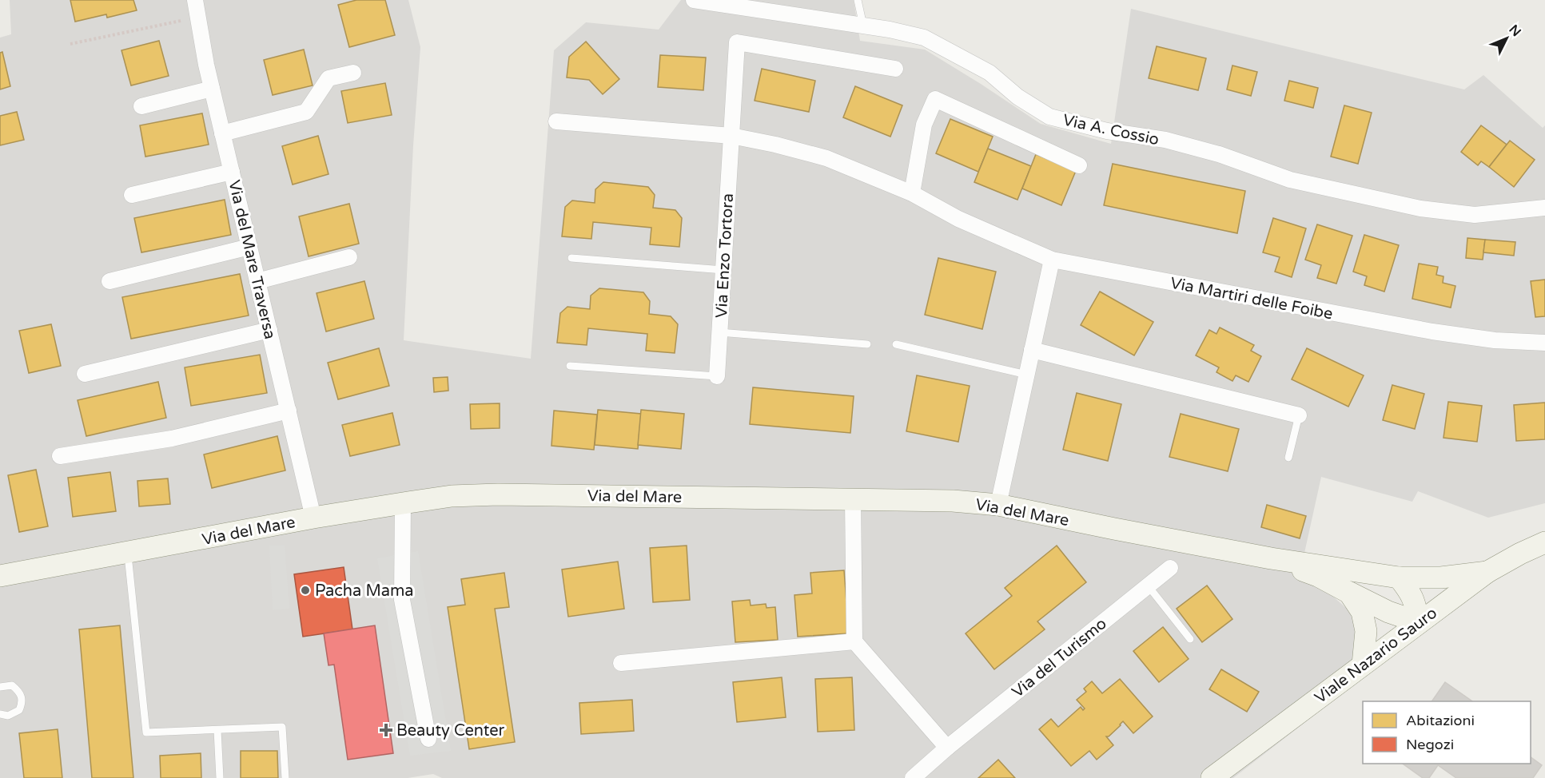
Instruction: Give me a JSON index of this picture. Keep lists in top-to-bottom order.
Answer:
{
  "streets": {
    "street": [
      "Via A. Cossio",
      "Via Enzo Tortora",
      "Via del Mare Traversa",
      "Via Martiri delle Foibe",
      "Via del Mare",
      "Viale Nazario Sauro",
      "Via del Turismo"
    ]
  },
  "crossings": [
    ["Via del Mare Traversa", "Via del Mare"],
    ["Via del Mare", "Viale Nazario Sauro"]
  ],
  "places": {
    "other": ["Pacha Mama"],
    "health": ["Beauty Center"]
  },
  "legend": ["Abitazioni", "Negozi"],
  "north": "top right"
}
